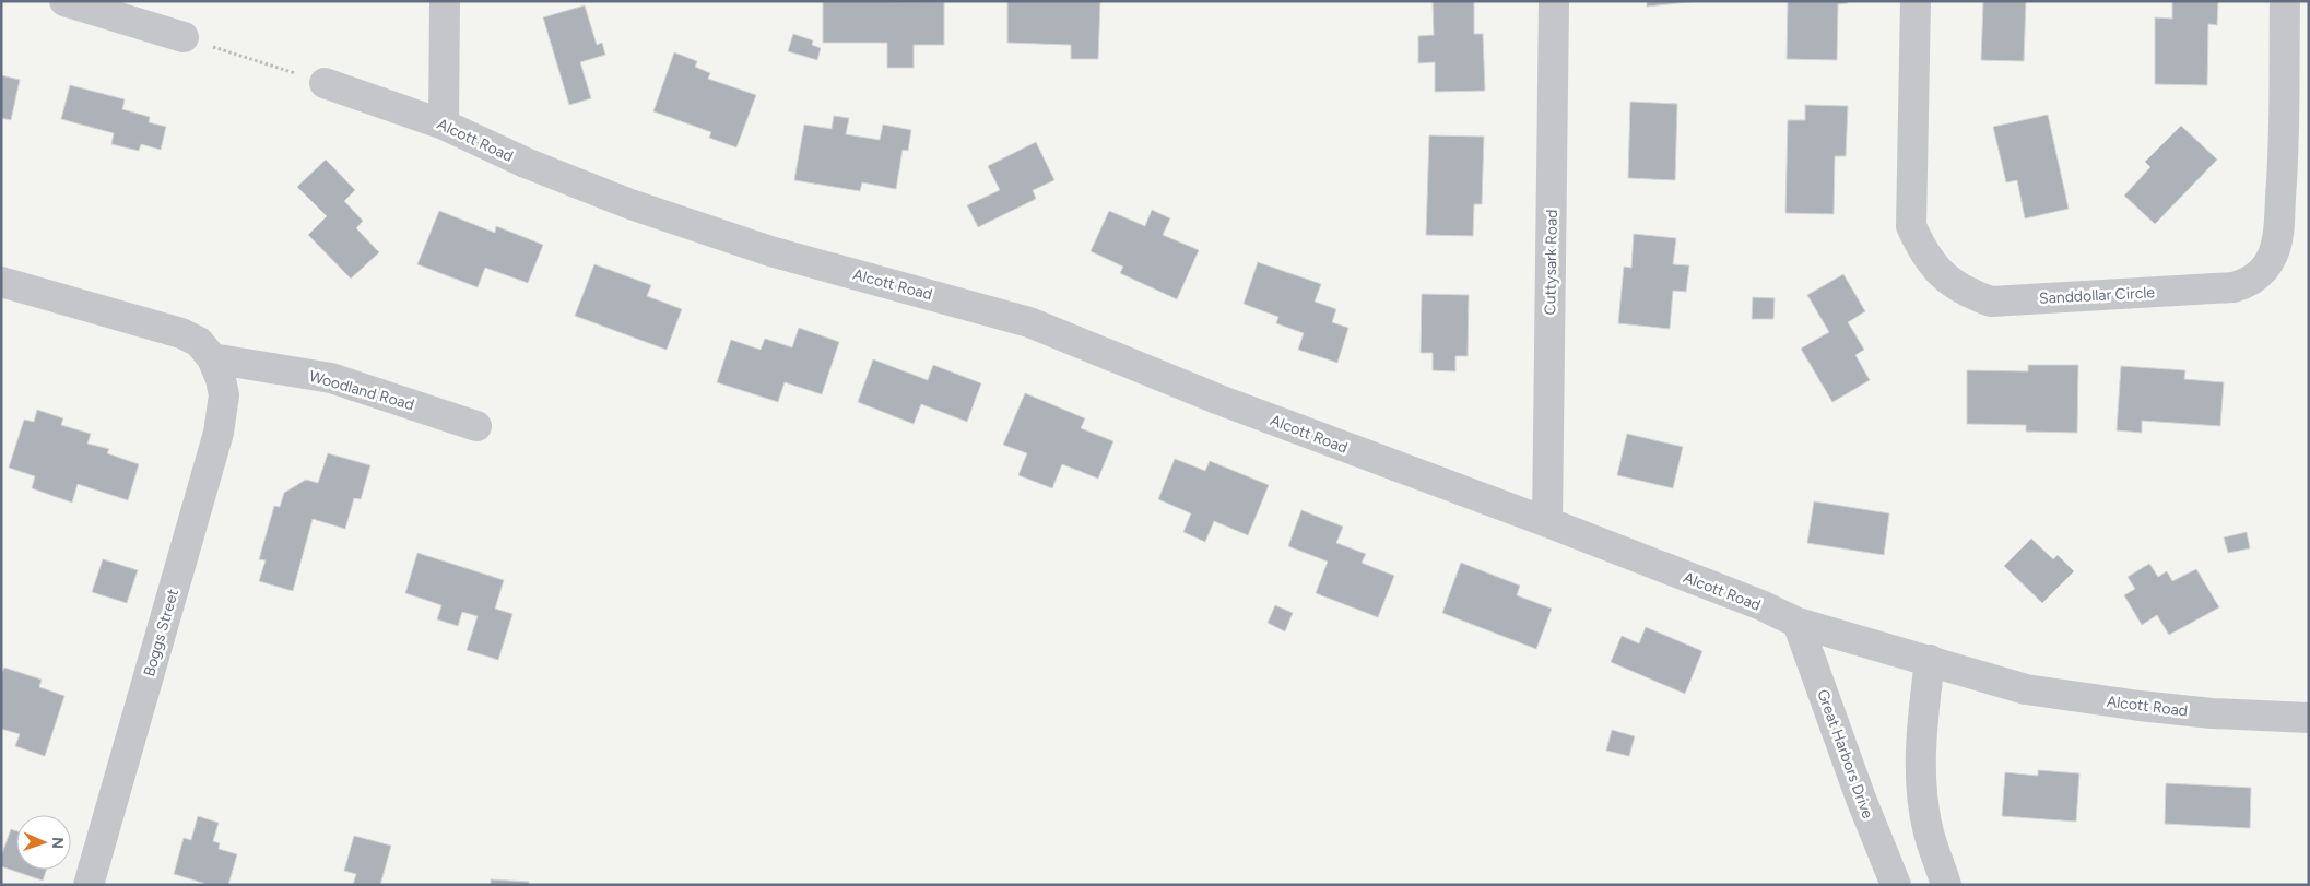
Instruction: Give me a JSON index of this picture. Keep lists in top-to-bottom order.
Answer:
{
  "streets": {
    "street": [
      "Alcott Road",
      "Cuttysark Road",
      "Sanddollar Circle",
      "Woodland Road",
      "Boggs Street",
      "Great Harbors Drive"
    ]
  },
  "crossings": [
    ["Alcott Road", "Cuttysark Road"],
    ["Alcott Road", "Great Harbors Drive"],
    ["Woodland Road", "Boggs Street"]
  ],
  "north": "right"
}
